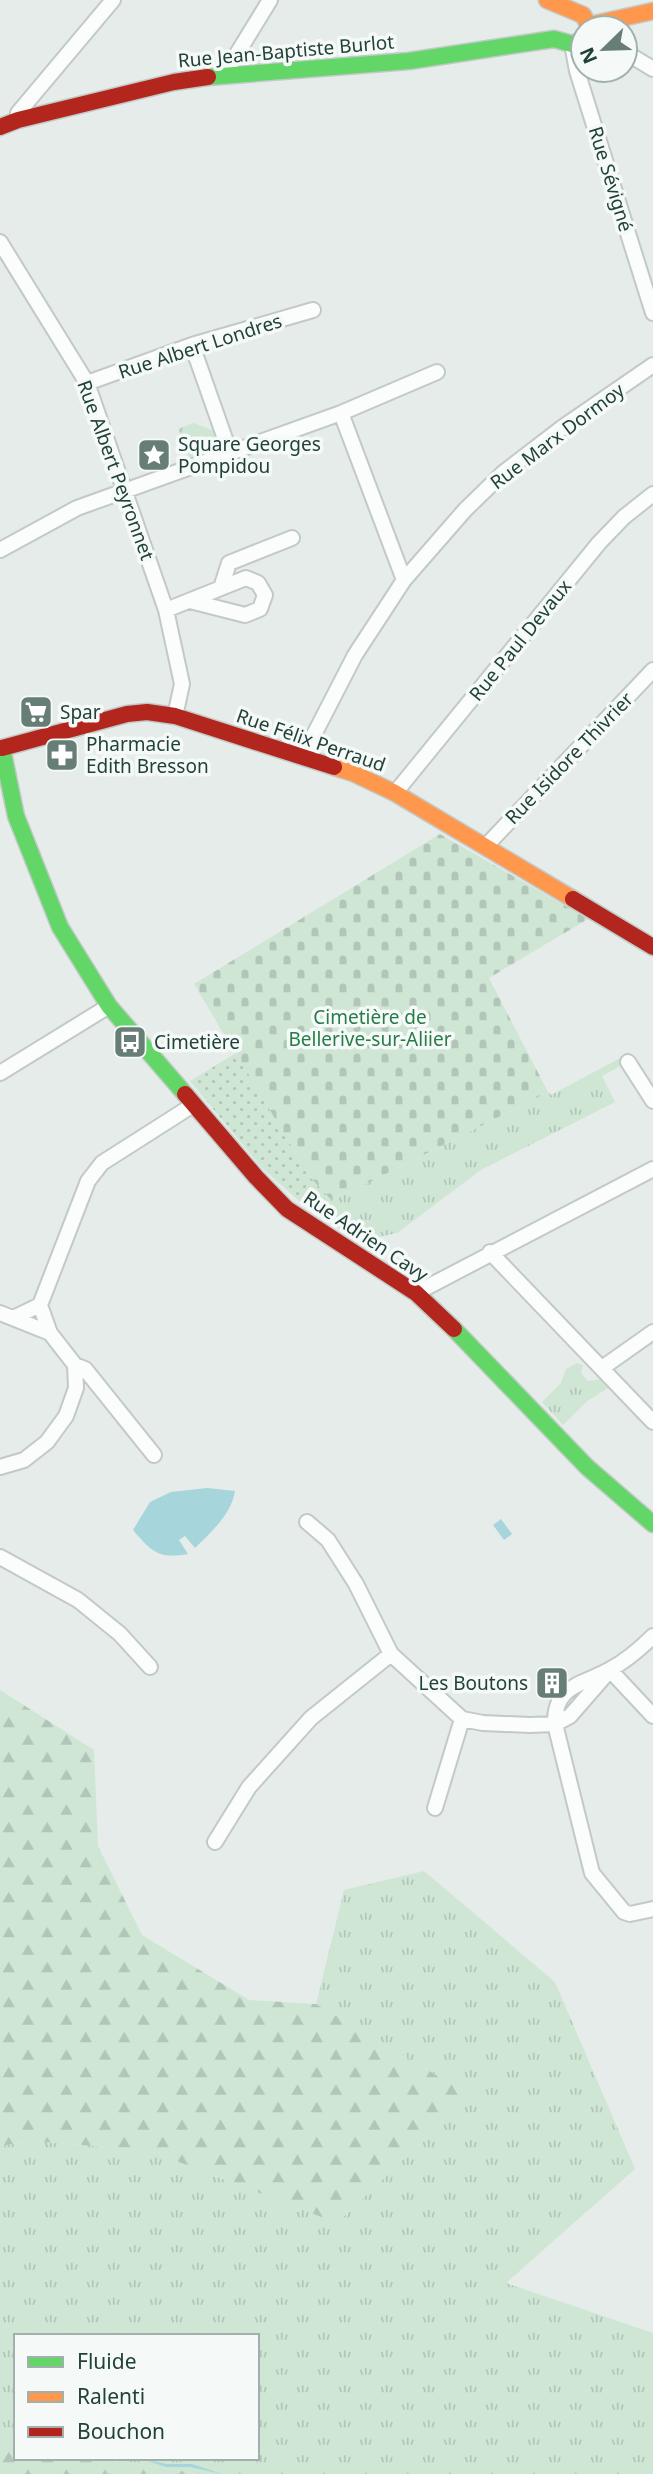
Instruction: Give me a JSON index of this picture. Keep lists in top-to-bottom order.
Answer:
{
  "streets": {
    "street": [
      "Rue Jean-Baptiste Burlot",
      "Rue Sévigné",
      "Rue Albert Londres",
      "Rue Marx Dormoy",
      "Rue Albert Peyronnet",
      "Rue Paul Devaux",
      "Rue Félix Perraud",
      "Rue Isidore Thivrier",
      "Rue Adrien Cavy"
    ]
  },
  "crossings": [
    ["Rue Albert Londres", "Rue Albert Peyronnet"],
    ["Rue Marx Dormoy", "Rue Félix Perraud"],
    ["Rue Albert Peyronnet", "Rue Félix Perraud"],
    ["Rue Paul Devaux", "Rue Félix Perraud"],
    ["Rue Félix Perraud", "Rue Isidore Thivrier"],
    ["Rue Félix Perraud", "Rue Adrien Cavy"]
  ],
  "parks": ["Cimetière de Bellerive-sur-Aliier"],
  "places": {
    "place": ["Square Georges Pompidou"],
    "supermarket": ["Spar"],
    "pharmacy": ["Pharmacie Edith Bresson"],
    "bus stop": ["Cimetière"],
    "building": ["Les Boutons"]
  },
  "legend": ["Fluide", "Ralenti", "Bouchon"],
  "north": "bottom left"
}
